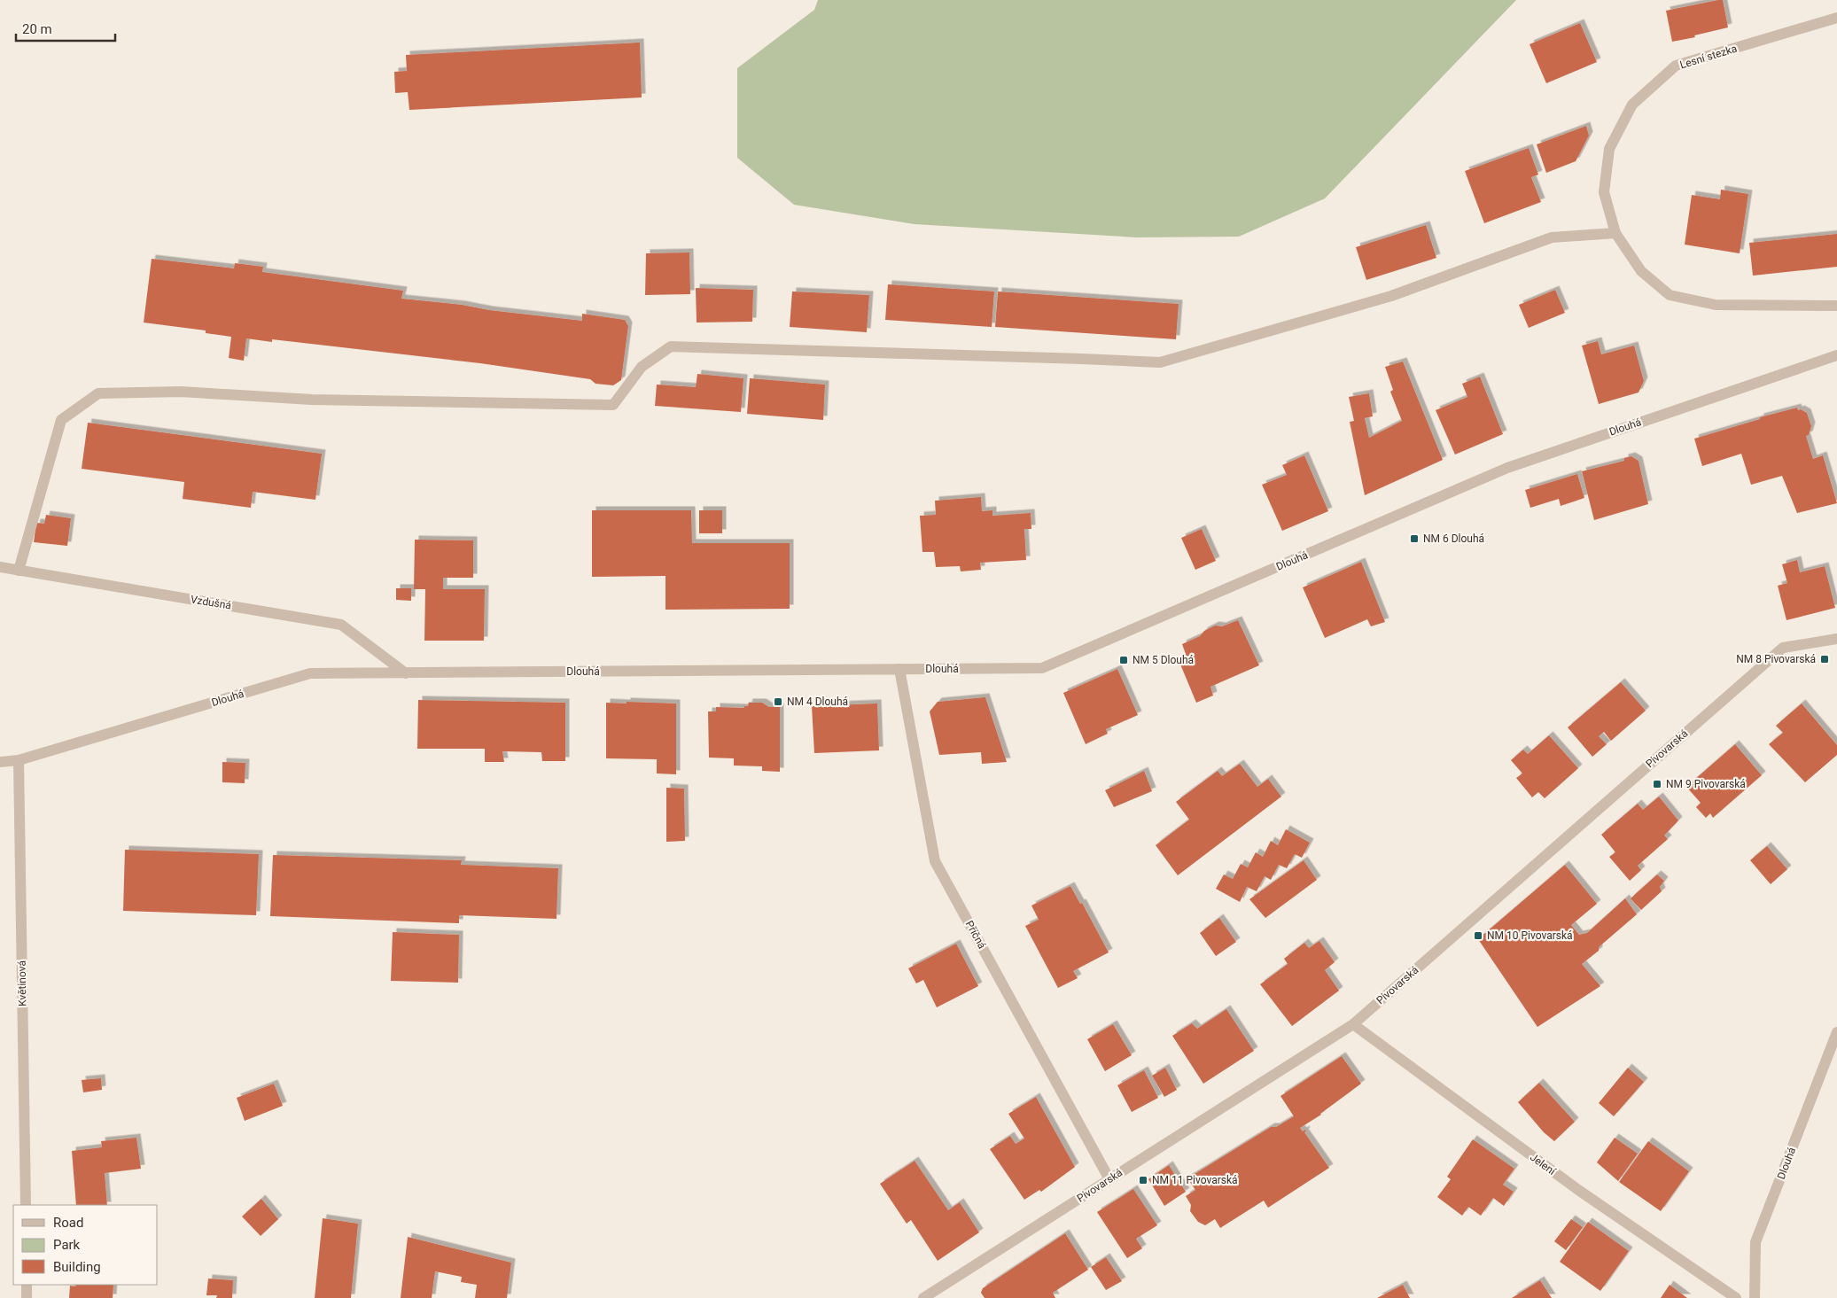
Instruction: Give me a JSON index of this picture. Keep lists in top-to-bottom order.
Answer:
{
  "streets": {
    "street": [
      "Lesní stezka",
      "Dlouhá",
      "Vzdušná",
      "Pivovarská",
      "Příčná",
      "Květinová",
      "Jelení"
    ]
  },
  "crossings": [
    ["Dlouhá", "Vzdušná"],
    ["Dlouhá", "Příčná"],
    ["Dlouhá", "Květinová"],
    ["Pivovarská", "Příčná"],
    ["Pivovarská", "Jelení"]
  ],
  "places": {
    "transit": [
      "NM 6 Dlouhá",
      "NM 8 Pivovarská",
      "NM 5 Dlouhá",
      "NM 4 Dlouhá",
      "NM 9 Pivovarská",
      "NM 10 Pivovarská",
      "NM 11 Pivovarská"
    ]
  },
  "legend": ["Road", "Park", "Building"],
  "scale_bar": "20 m"
}
